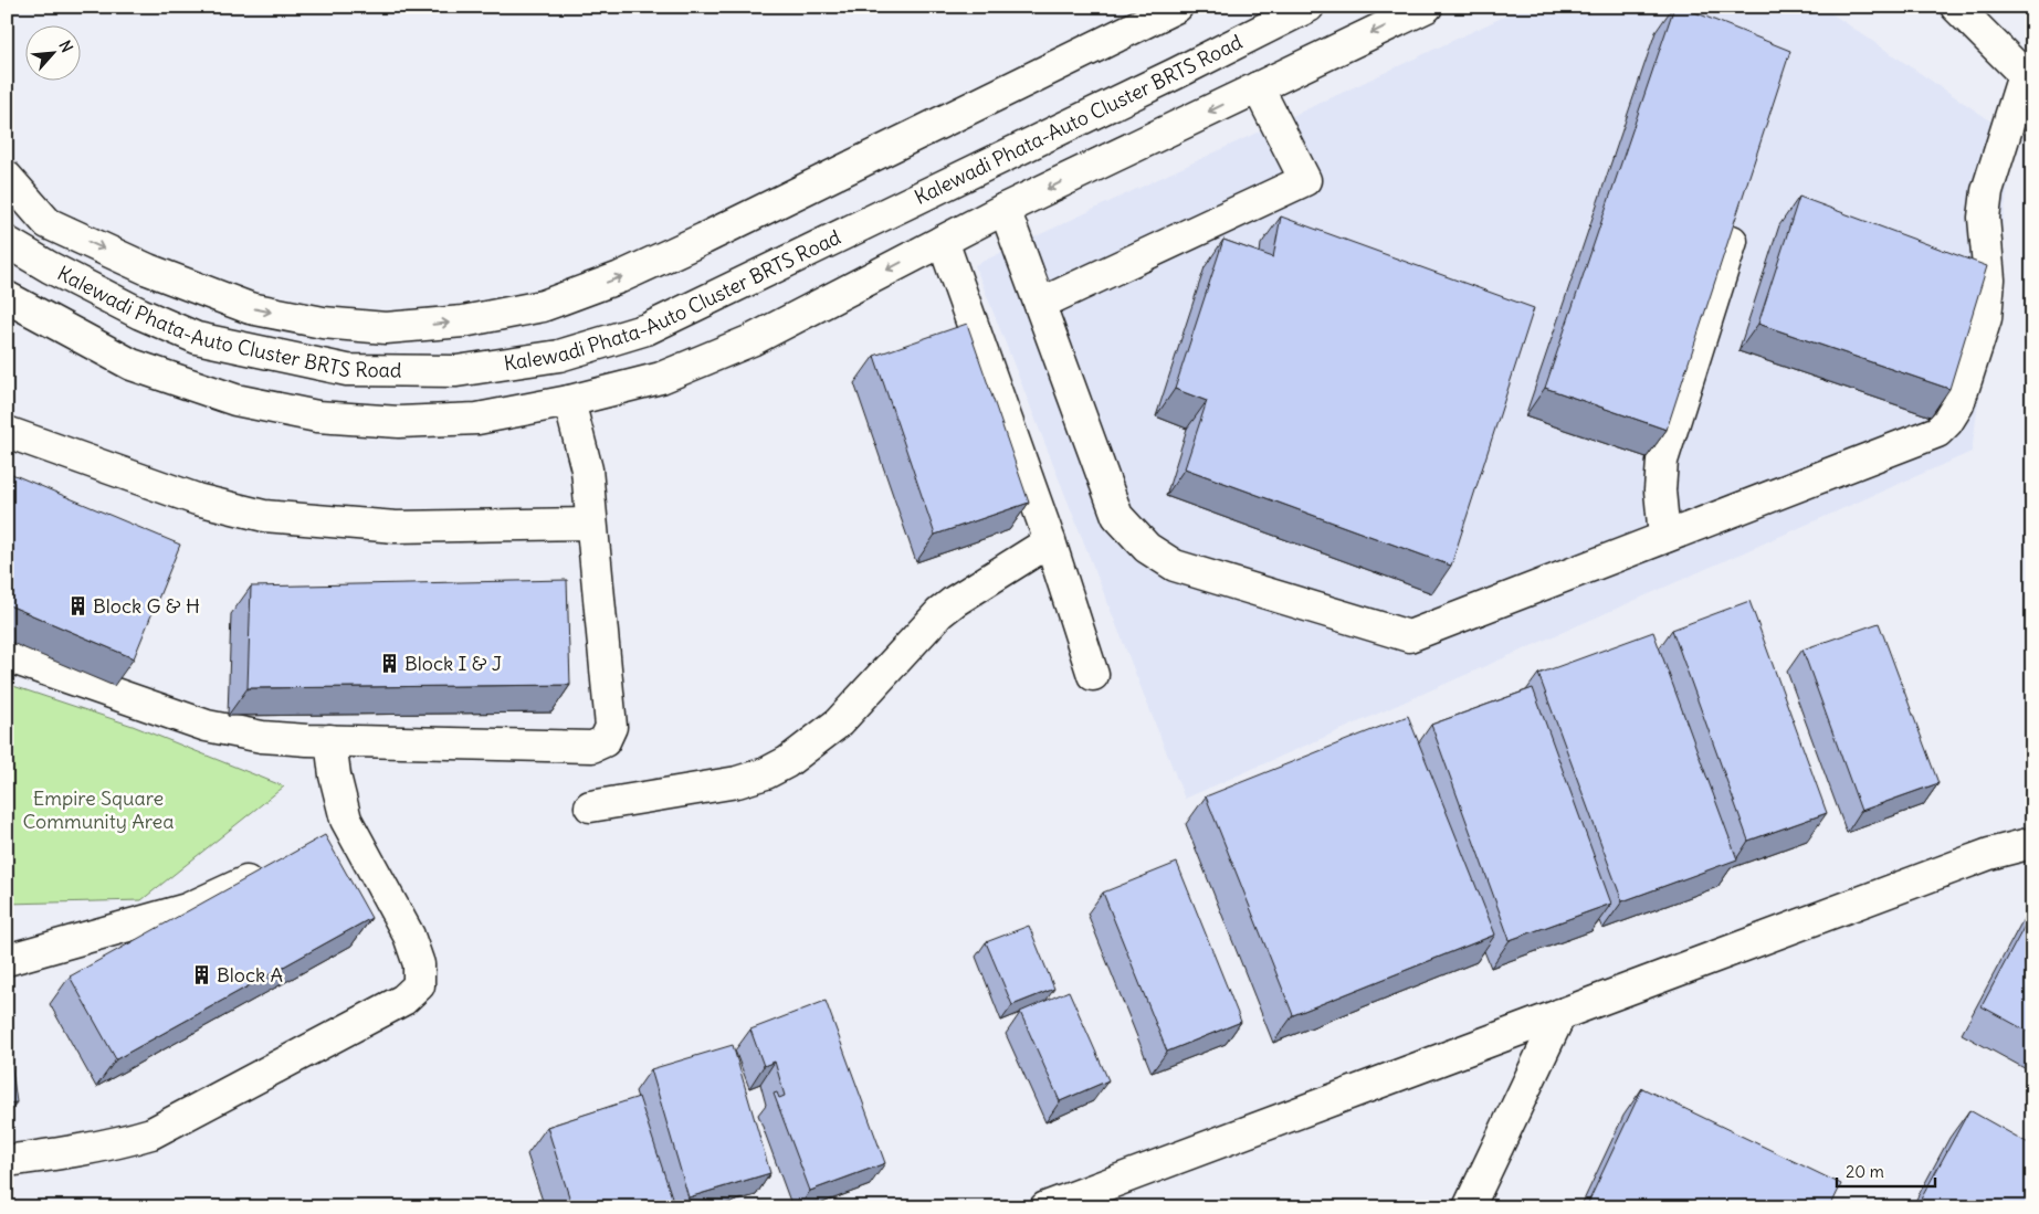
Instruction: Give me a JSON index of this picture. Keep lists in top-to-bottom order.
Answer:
{
  "streets": {
    "main road": ["Kalewadi Phata-Auto Cluster BRTS Road"]
  },
  "parks": ["Empire Square Community Area"],
  "places": {
    "building": ["Block G & H", "Block I & J", "Block A"]
  },
  "scale_bar": "20 m",
  "north": "top right"
}
